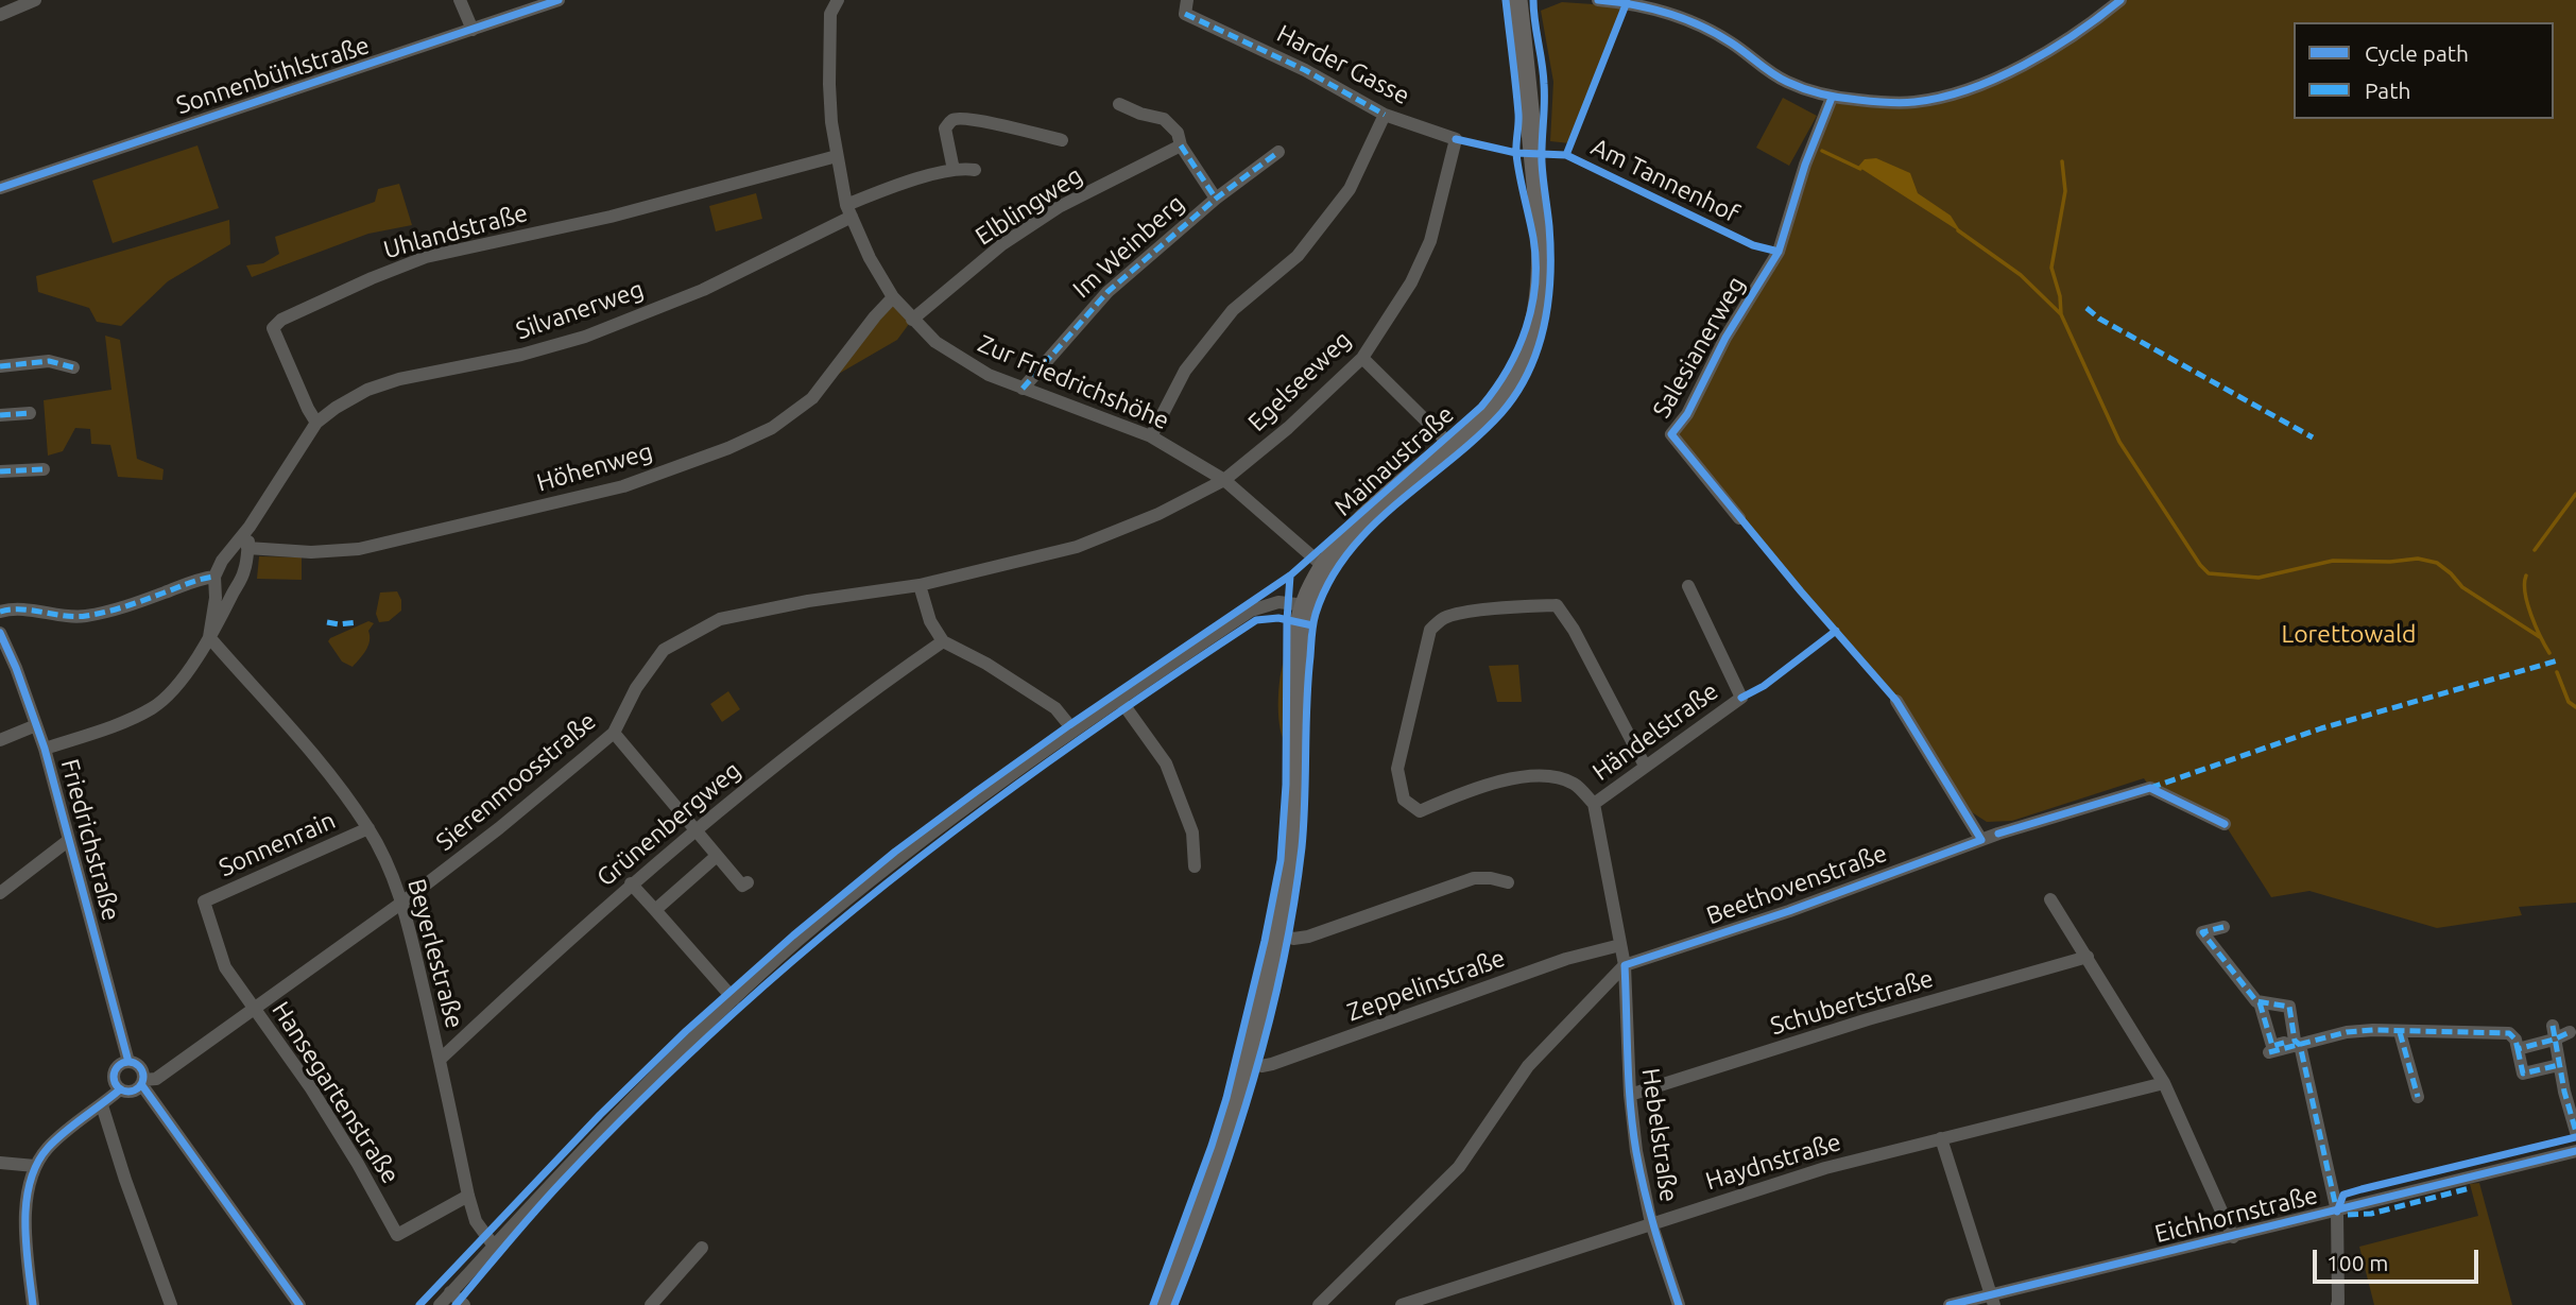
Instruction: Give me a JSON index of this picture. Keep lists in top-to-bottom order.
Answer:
{
  "streets": {
    "main road": ["Mainaustraße"],
    "street": [
      "Harder Gasse",
      "Sonnenbühlstraße",
      "Elblingweg",
      "Uhlandstraße",
      "Im Weinberg",
      "Silvanerweg",
      "Salesianerweg",
      "Egelseeweg",
      "Zur Friedrichshöhe",
      "Höhenweg",
      "Händelstraße",
      "Sierenmoosstraße",
      "Grünenbergweg",
      "Friedrichstraße",
      "Sonnenrain",
      "Beethovenstraße",
      "Beyerlestraße",
      "Zeppelinstraße",
      "Schubertstraße",
      "Hansegartenstraße",
      "Hebelstraße",
      "Haydnstraße",
      "Eichhornstraße"
    ],
    "cycle path": ["Am Tannenhof"]
  },
  "crossings": [
    ["Harder Gasse", "Egelseeweg"],
    ["Elblingweg", "Zur Friedrichshöhe"],
    ["Uhlandstraße", "Silvanerweg"],
    ["Uhlandstraße", "Zur Friedrichshöhe"],
    ["Im Weinberg", "Zur Friedrichshöhe"],
    ["Silvanerweg", "Zur Friedrichshöhe"],
    ["Egelseeweg", "Zur Friedrichshöhe"],
    ["Egelseeweg", "Sierenmoosstraße"],
    ["Zur Friedrichshöhe", "Mainaustraße"],
    ["Zur Friedrichshöhe", "Höhenweg"],
    ["Zur Friedrichshöhe", "Sierenmoosstraße"],
    ["Mainaustraße", "Zeppelinstraße"],
    ["Händelstraße", "Beethovenstraße"],
    ["Händelstraße", "Zeppelinstraße"],
    ["Händelstraße", "Hebelstraße"],
    ["Sierenmoosstraße", "Friedrichstraße"],
    ["Sierenmoosstraße", "Beyerlestraße"],
    ["Sierenmoosstraße", "Hansegartenstraße"],
    ["Grünenbergweg", "Beyerlestraße"],
    ["Sonnenrain", "Beyerlestraße"],
    ["Sonnenrain", "Hansegartenstraße"],
    ["Beethovenstraße", "Hebelstraße"],
    ["Beyerlestraße", "Hansegartenstraße"],
    ["Schubertstraße", "Hebelstraße"],
    ["Hebelstraße", "Haydnstraße"]
  ],
  "parks": ["Lorettowald"],
  "legend": ["Cycle path", "Path"],
  "scale_bar": "100 m"
}
